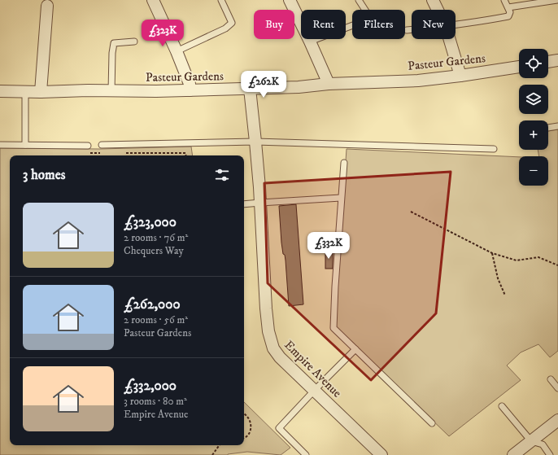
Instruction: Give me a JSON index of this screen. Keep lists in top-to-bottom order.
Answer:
{
  "streets": {
    "street": ["Pasteur Gardens", "Empire Avenue"]
  },
  "crossings": [
    ["Pasteur Gardens", "Empire Avenue"]
  ],
  "page": {
    "chip": [
      "Buy",
      "Rent",
      "Filters",
      "New"
    ],
    "price": ["£323K", "£262K", "£332K"],
    "map_buttons": ["+", "−"],
    "heading": "3 homes",
    "list": [
      {
        "name": "£323,000",
        "note": "2 rooms · 76 m² · Chequers Way"
      },
      {
        "name": "£262,000",
        "note": "2 rooms · 56 m² · Pasteur Gardens"
      },
      {
        "name": "£332,000",
        "note": "3 rooms · 80 m² · Empire Avenue"
      }
    ]
  }
}
